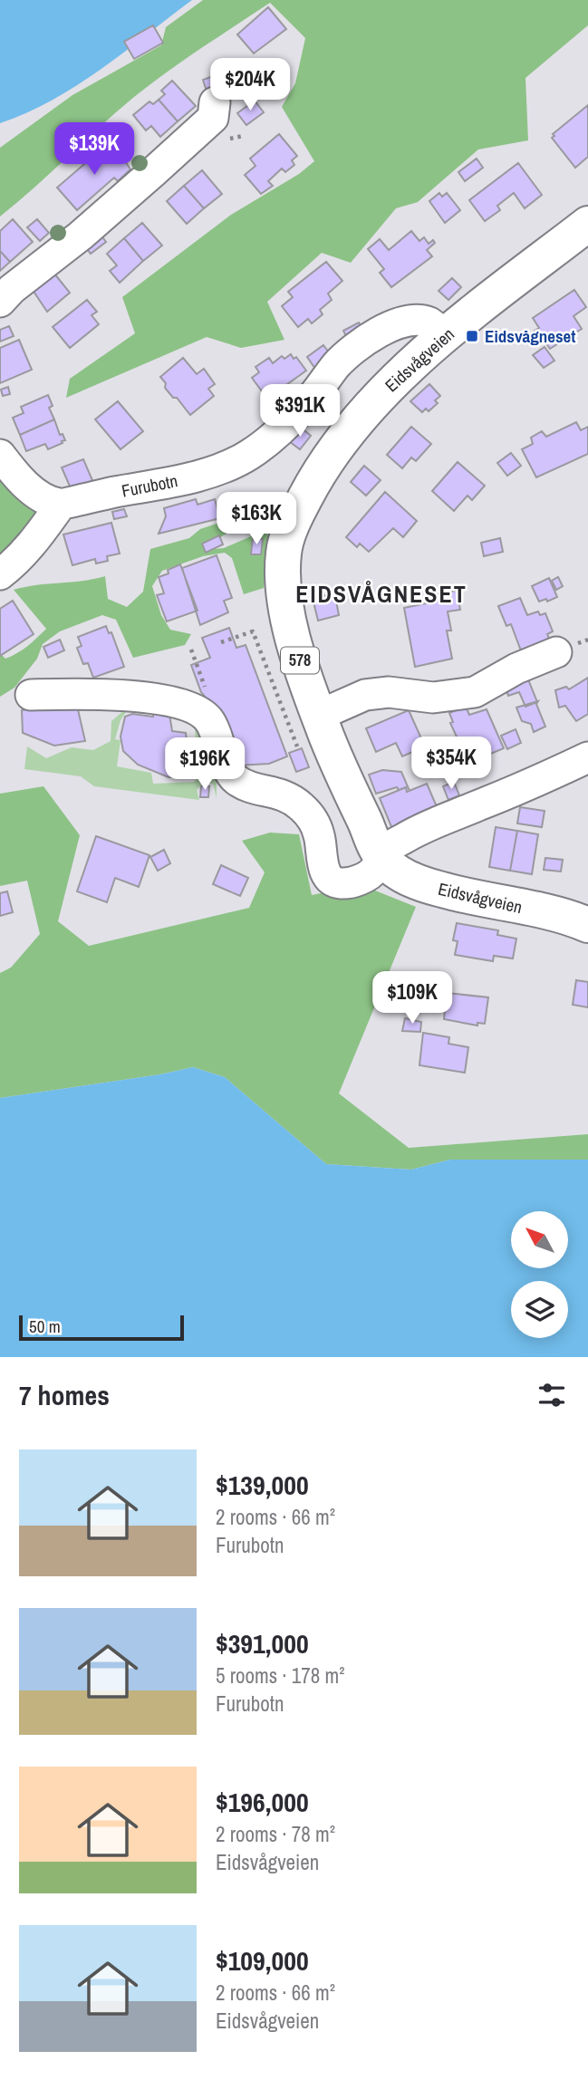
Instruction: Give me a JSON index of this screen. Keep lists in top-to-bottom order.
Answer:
{
  "streets": {
    "main road": ["Eidsvågveien", "578"],
    "street": ["Furubotn"]
  },
  "crossings": [
    ["Eidsvågveien", "Furubotn"]
  ],
  "districts": ["EIDSVÅGNESET"],
  "places": {
    "transit": ["Eidsvågneset"]
  },
  "scale_bar": "50 m",
  "north": "top left",
  "page": {
    "price": [
      "$204K",
      "$139K",
      "$391K",
      "$163K",
      "$354K",
      "$196K",
      "$109K"
    ],
    "scale": "50 m",
    "heading": "7 homes",
    "list": [
      {
        "name": "$139,000",
        "note": "2 rooms · 66 m² · Furubotn"
      },
      {
        "name": "$391,000",
        "note": "5 rooms · 178 m² · Furubotn"
      },
      {
        "name": "$196,000",
        "note": "2 rooms · 78 m² · Eidsvågveien"
      },
      {
        "name": "$109,000",
        "note": "2 rooms · 66 m² · Eidsvågveien"
      }
    ]
  }
}
